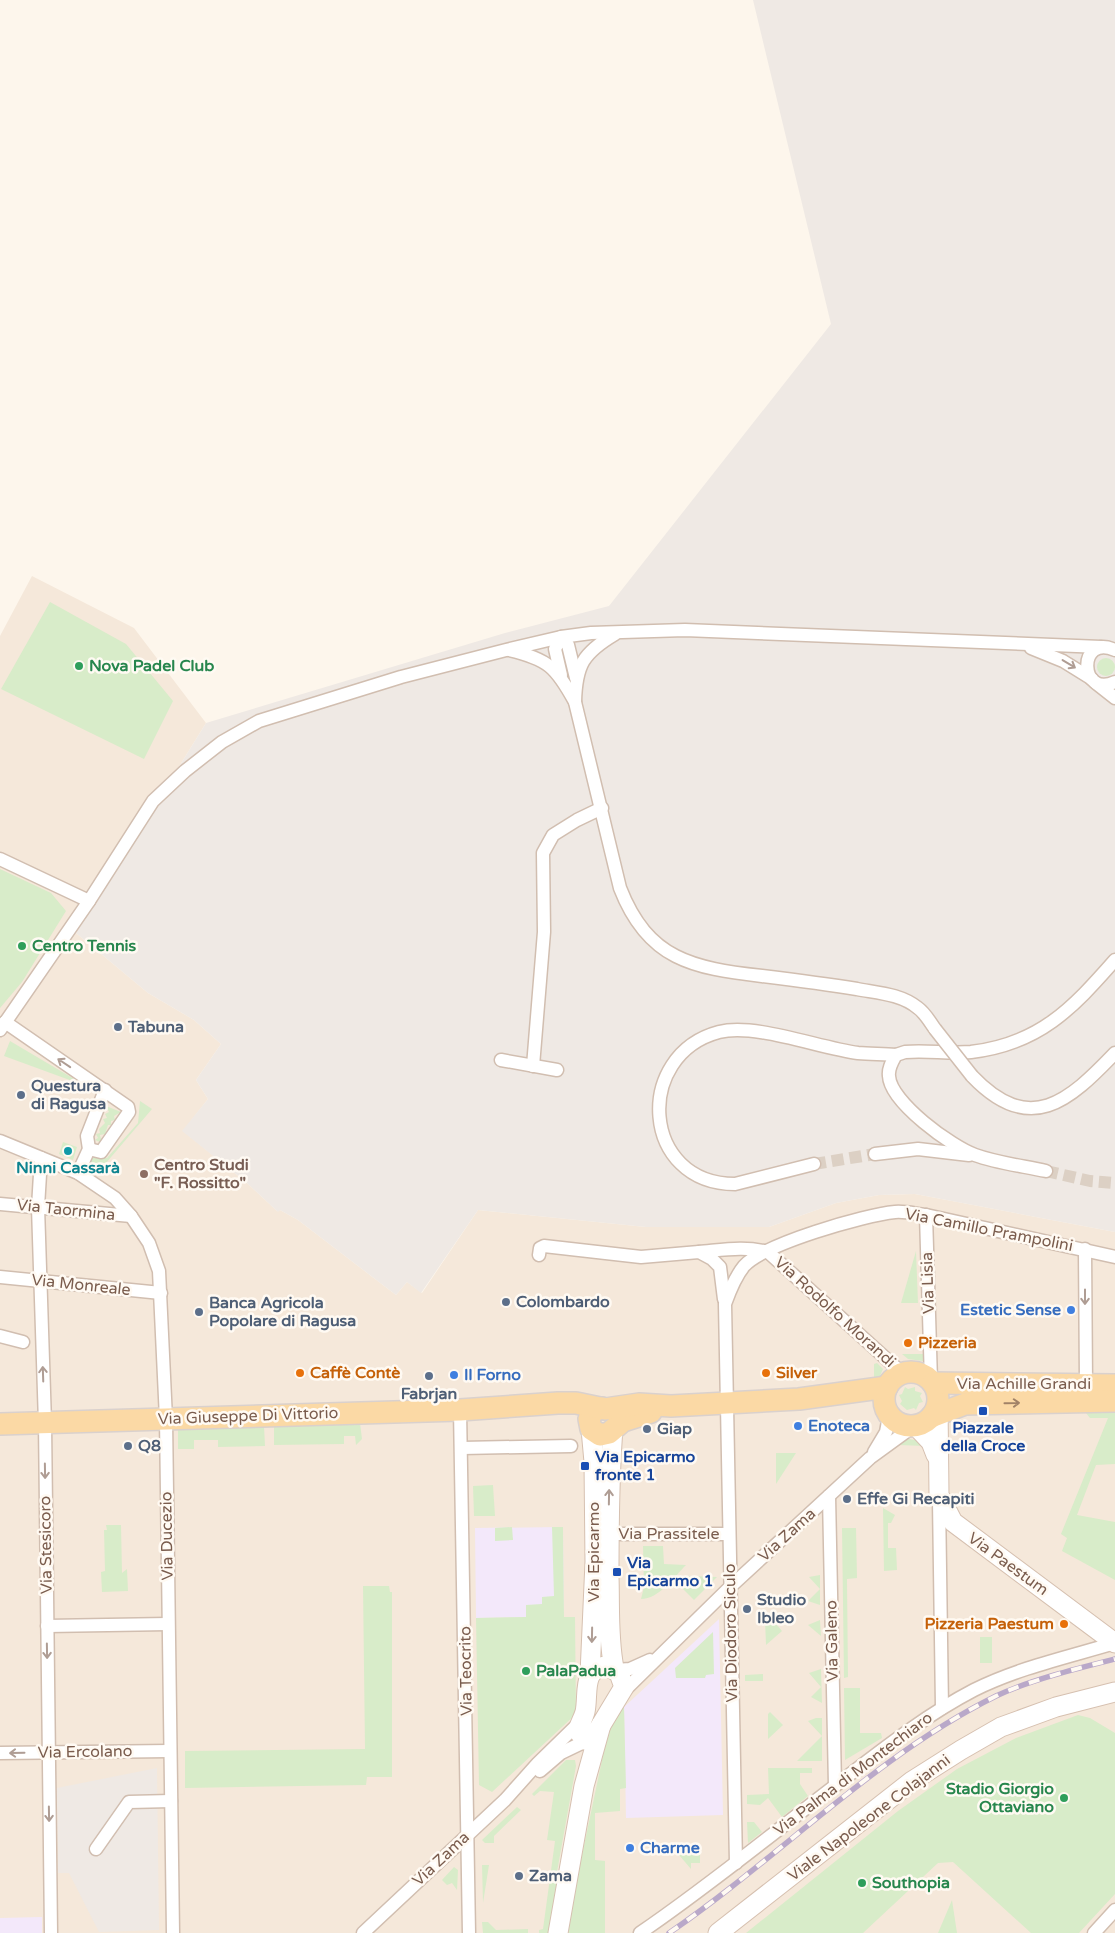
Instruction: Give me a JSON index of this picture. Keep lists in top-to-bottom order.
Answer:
{
  "streets": {
    "main road": [
      "Via Achille Grandi",
      "Via Giuseppe Di Vittorio",
      "Via Epicarmo",
      "Via Paestum",
      "Viale Napoleone Colajanni"
    ],
    "street": [
      "Via Taormina",
      "Via Camillo Prampolini",
      "Via Lisia",
      "Via Monreale",
      "Via Rodolfo Morandi",
      "Via Prassitele",
      "Via Zama",
      "Via Ducezio",
      "Via Stesicoro",
      "Via Diodoro Siculo",
      "Via Galeno",
      "Via Teocrito",
      "Via Ercolano",
      "Via Palma di Montechiaro"
    ]
  },
  "crossings": [
    ["Via Taormina", "Via Ducezio"],
    ["Via Taormina", "Via Stesicoro"],
    ["Via Camillo Prampolini", "Via Lisia"],
    ["Via Camillo Prampolini", "Via Rodolfo Morandi"],
    ["Via Camillo Prampolini", "Via Diodoro Siculo"],
    ["Via Lisia", "Via Rodolfo Morandi"],
    ["Via Lisia", "Via Achille Grandi"],
    ["Via Lisia", "Via Paestum"],
    ["Via Monreale", "Via Ducezio"],
    ["Via Monreale", "Via Stesicoro"],
    ["Via Rodolfo Morandi", "Via Achille Grandi"],
    ["Via Rodolfo Morandi", "Via Paestum"],
    ["Via Achille Grandi", "Via Paestum"],
    ["Via Giuseppe Di Vittorio", "Via Ducezio"],
    ["Via Giuseppe Di Vittorio", "Via Stesicoro"],
    ["Via Giuseppe Di Vittorio", "Via Teocrito"],
    ["Via Prassitele", "Via Epicarmo"],
    ["Via Prassitele", "Via Diodoro Siculo"],
    ["Via Zama", "Via Epicarmo"],
    ["Via Zama", "Via Diodoro Siculo"],
    ["Via Zama", "Via Galeno"],
    ["Via Zama", "Via Teocrito"],
    ["Via Ducezio", "Via Stesicoro"],
    ["Via Ducezio", "Via Ercolano"],
    ["Via Stesicoro", "Via Ercolano"],
    ["Via Paestum", "Via Palma di Montechiaro"],
    ["Via Diodoro Siculo", "Via Palma di Montechiaro"],
    ["Via Galeno", "Via Palma di Montechiaro"]
  ],
  "places": {
    "other": [
      "Nova Padel Club",
      "Centro Tennis",
      "Tabuna",
      "Questura di Ragusa",
      "Ninni Cassarà",
      "Centro Studi \"F. Rossitto\"",
      "Colombardo",
      "Estetic Sense",
      "Banca Agricola Popolare di Ragusa",
      "Pizzeria",
      "Caffè Contè",
      "Silver",
      "Il Forno",
      "Fabrjan",
      "Enoteca",
      "Giap",
      "Q8",
      "Effe Gi Recapiti",
      "Studio Ibleo",
      "Pizzeria Paestum",
      "PalaPadua",
      "Stadio Giorgio Ottaviano",
      "Charme",
      "Zama",
      "Southopia"
    ],
    "transit": ["Piazzale della Croce", "Via Epicarmo fronte 1", "Via Epicarmo 1"]
  }
}
